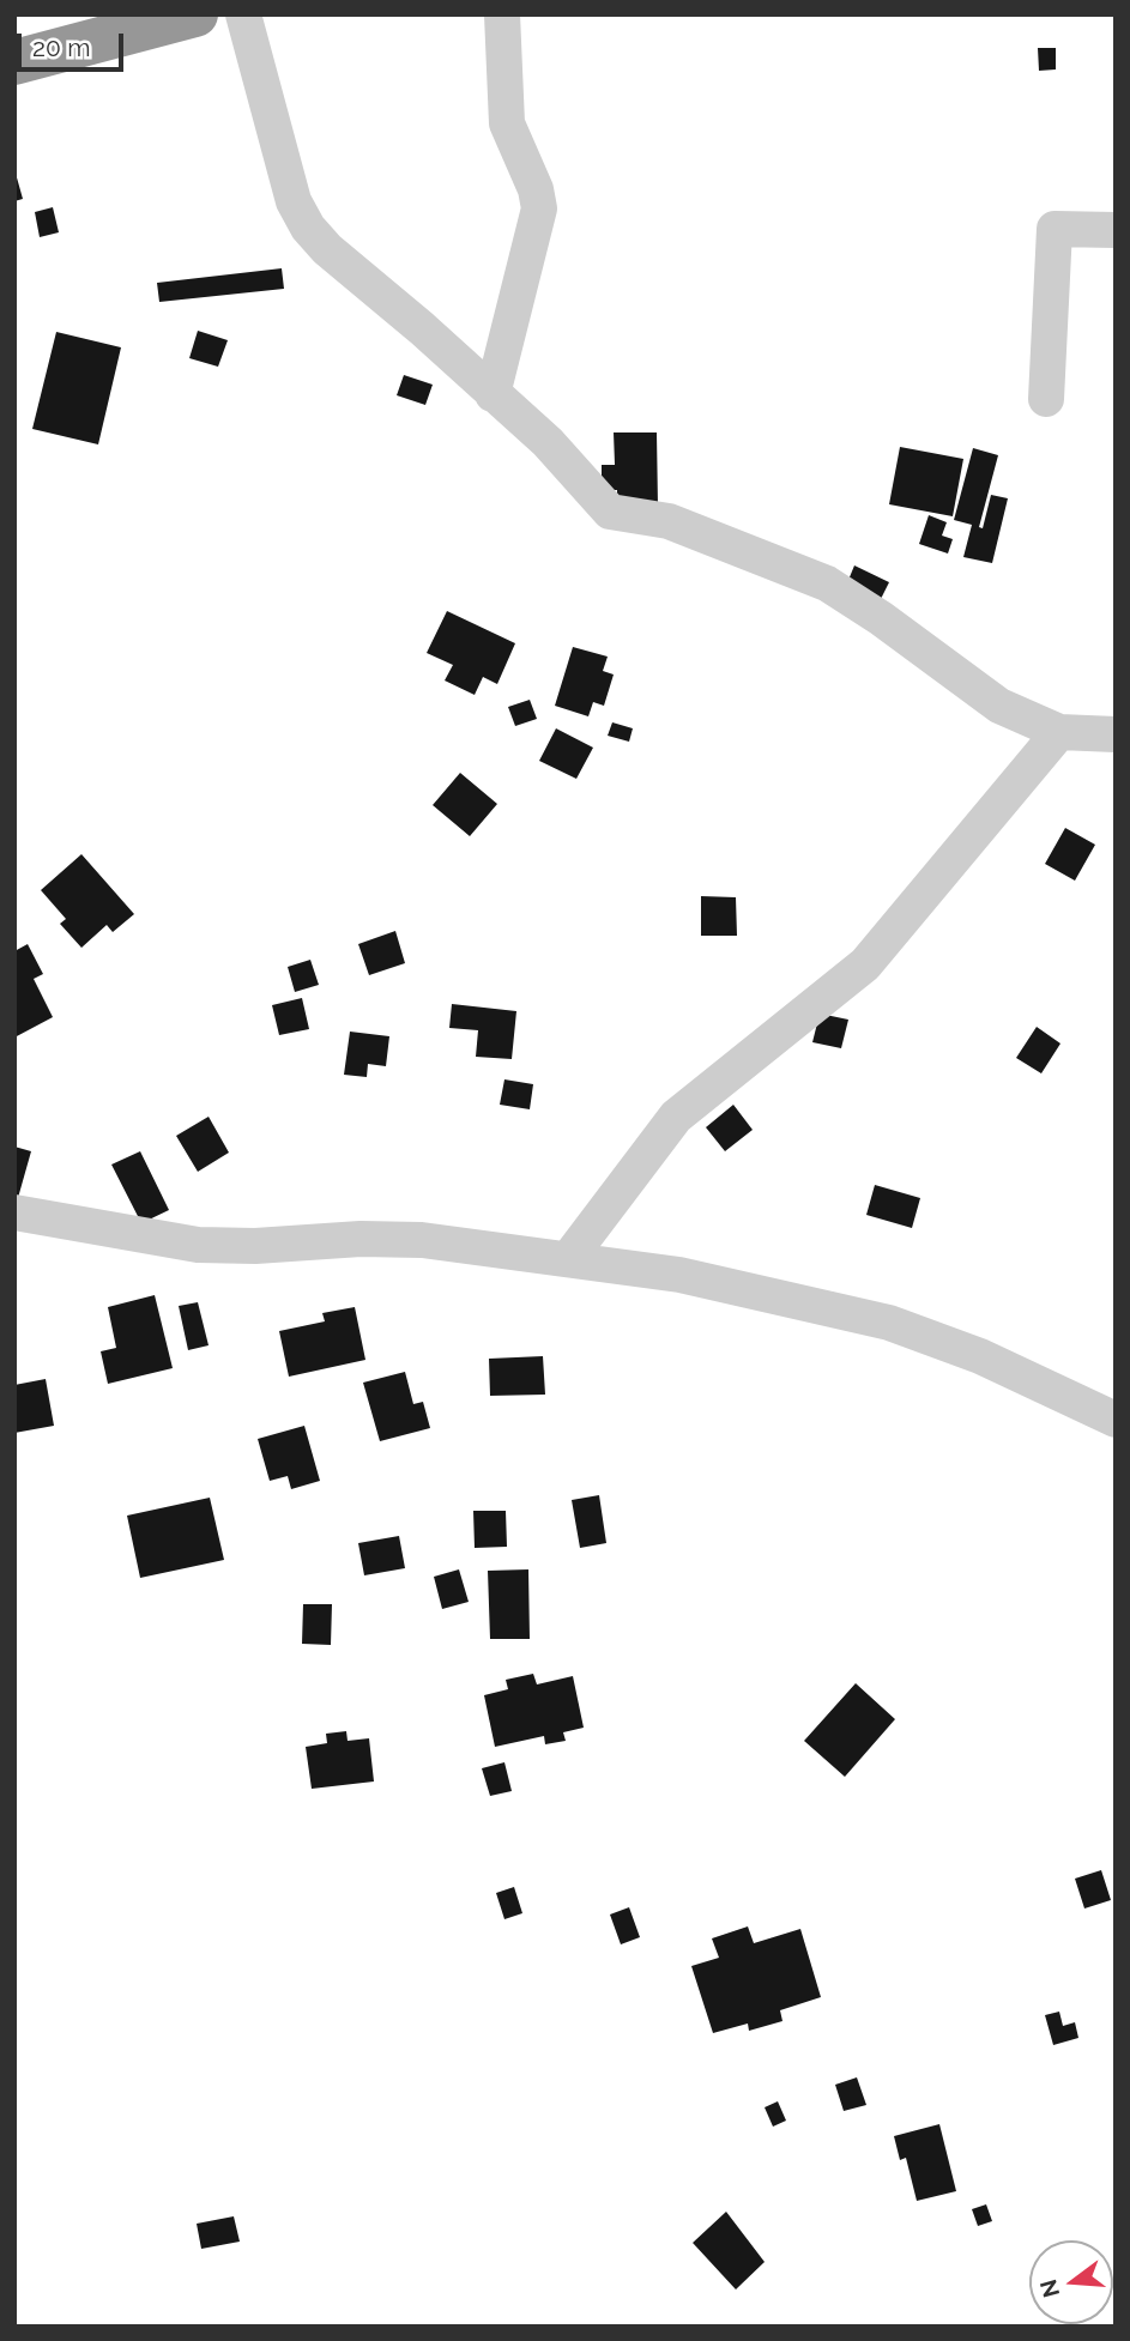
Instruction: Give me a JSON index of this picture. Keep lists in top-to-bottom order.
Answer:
{
  "scale_bar": "20 m",
  "north": "left"
}
